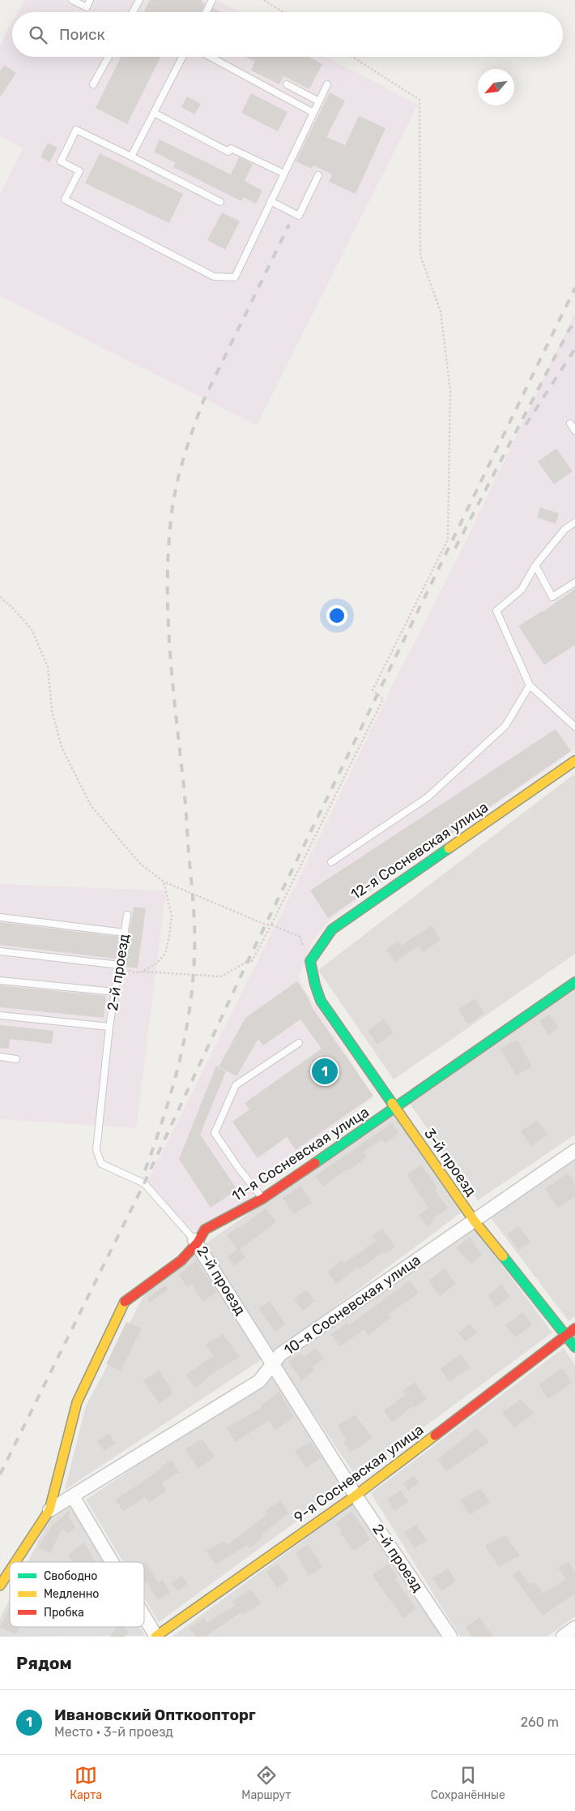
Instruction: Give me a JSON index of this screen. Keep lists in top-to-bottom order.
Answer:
{
  "streets": {
    "street": [
      "12-я Сосневская улица",
      "2-й проезд",
      "11-я Сосневская улица",
      "3-й проезд",
      "10-я Сосневская улица",
      "9-я Сосневская улица"
    ]
  },
  "crossings": [
    ["12-я Сосневская улица", "3-й проезд"],
    ["2-й проезд", "11-я Сосневская улица"],
    ["2-й проезд", "10-я Сосневская улица"],
    ["2-й проезд", "9-я Сосневская улица"],
    ["11-я Сосневская улица", "3-й проезд"],
    ["11-я Сосневская улица", "10-я Сосневская улица"],
    ["3-й проезд", "10-я Сосневская улица"],
    ["3-й проезд", "9-я Сосневская улица"]
  ],
  "legend": ["Свободно", "Медленно", "Пробка"],
  "north": "bottom left",
  "page": {
    "search": "Поиск",
    "pins": "1",
    "heading": "Рядом",
    "list": [
      {
        "mark": "1",
        "name": "Ивановский Опткоопторг",
        "note": "Место · 3-й проезд",
        "value": "260 m"
      }
    ],
    "nav": ["Карта", "Маршрут", "Сохранённые"]
  }
}
